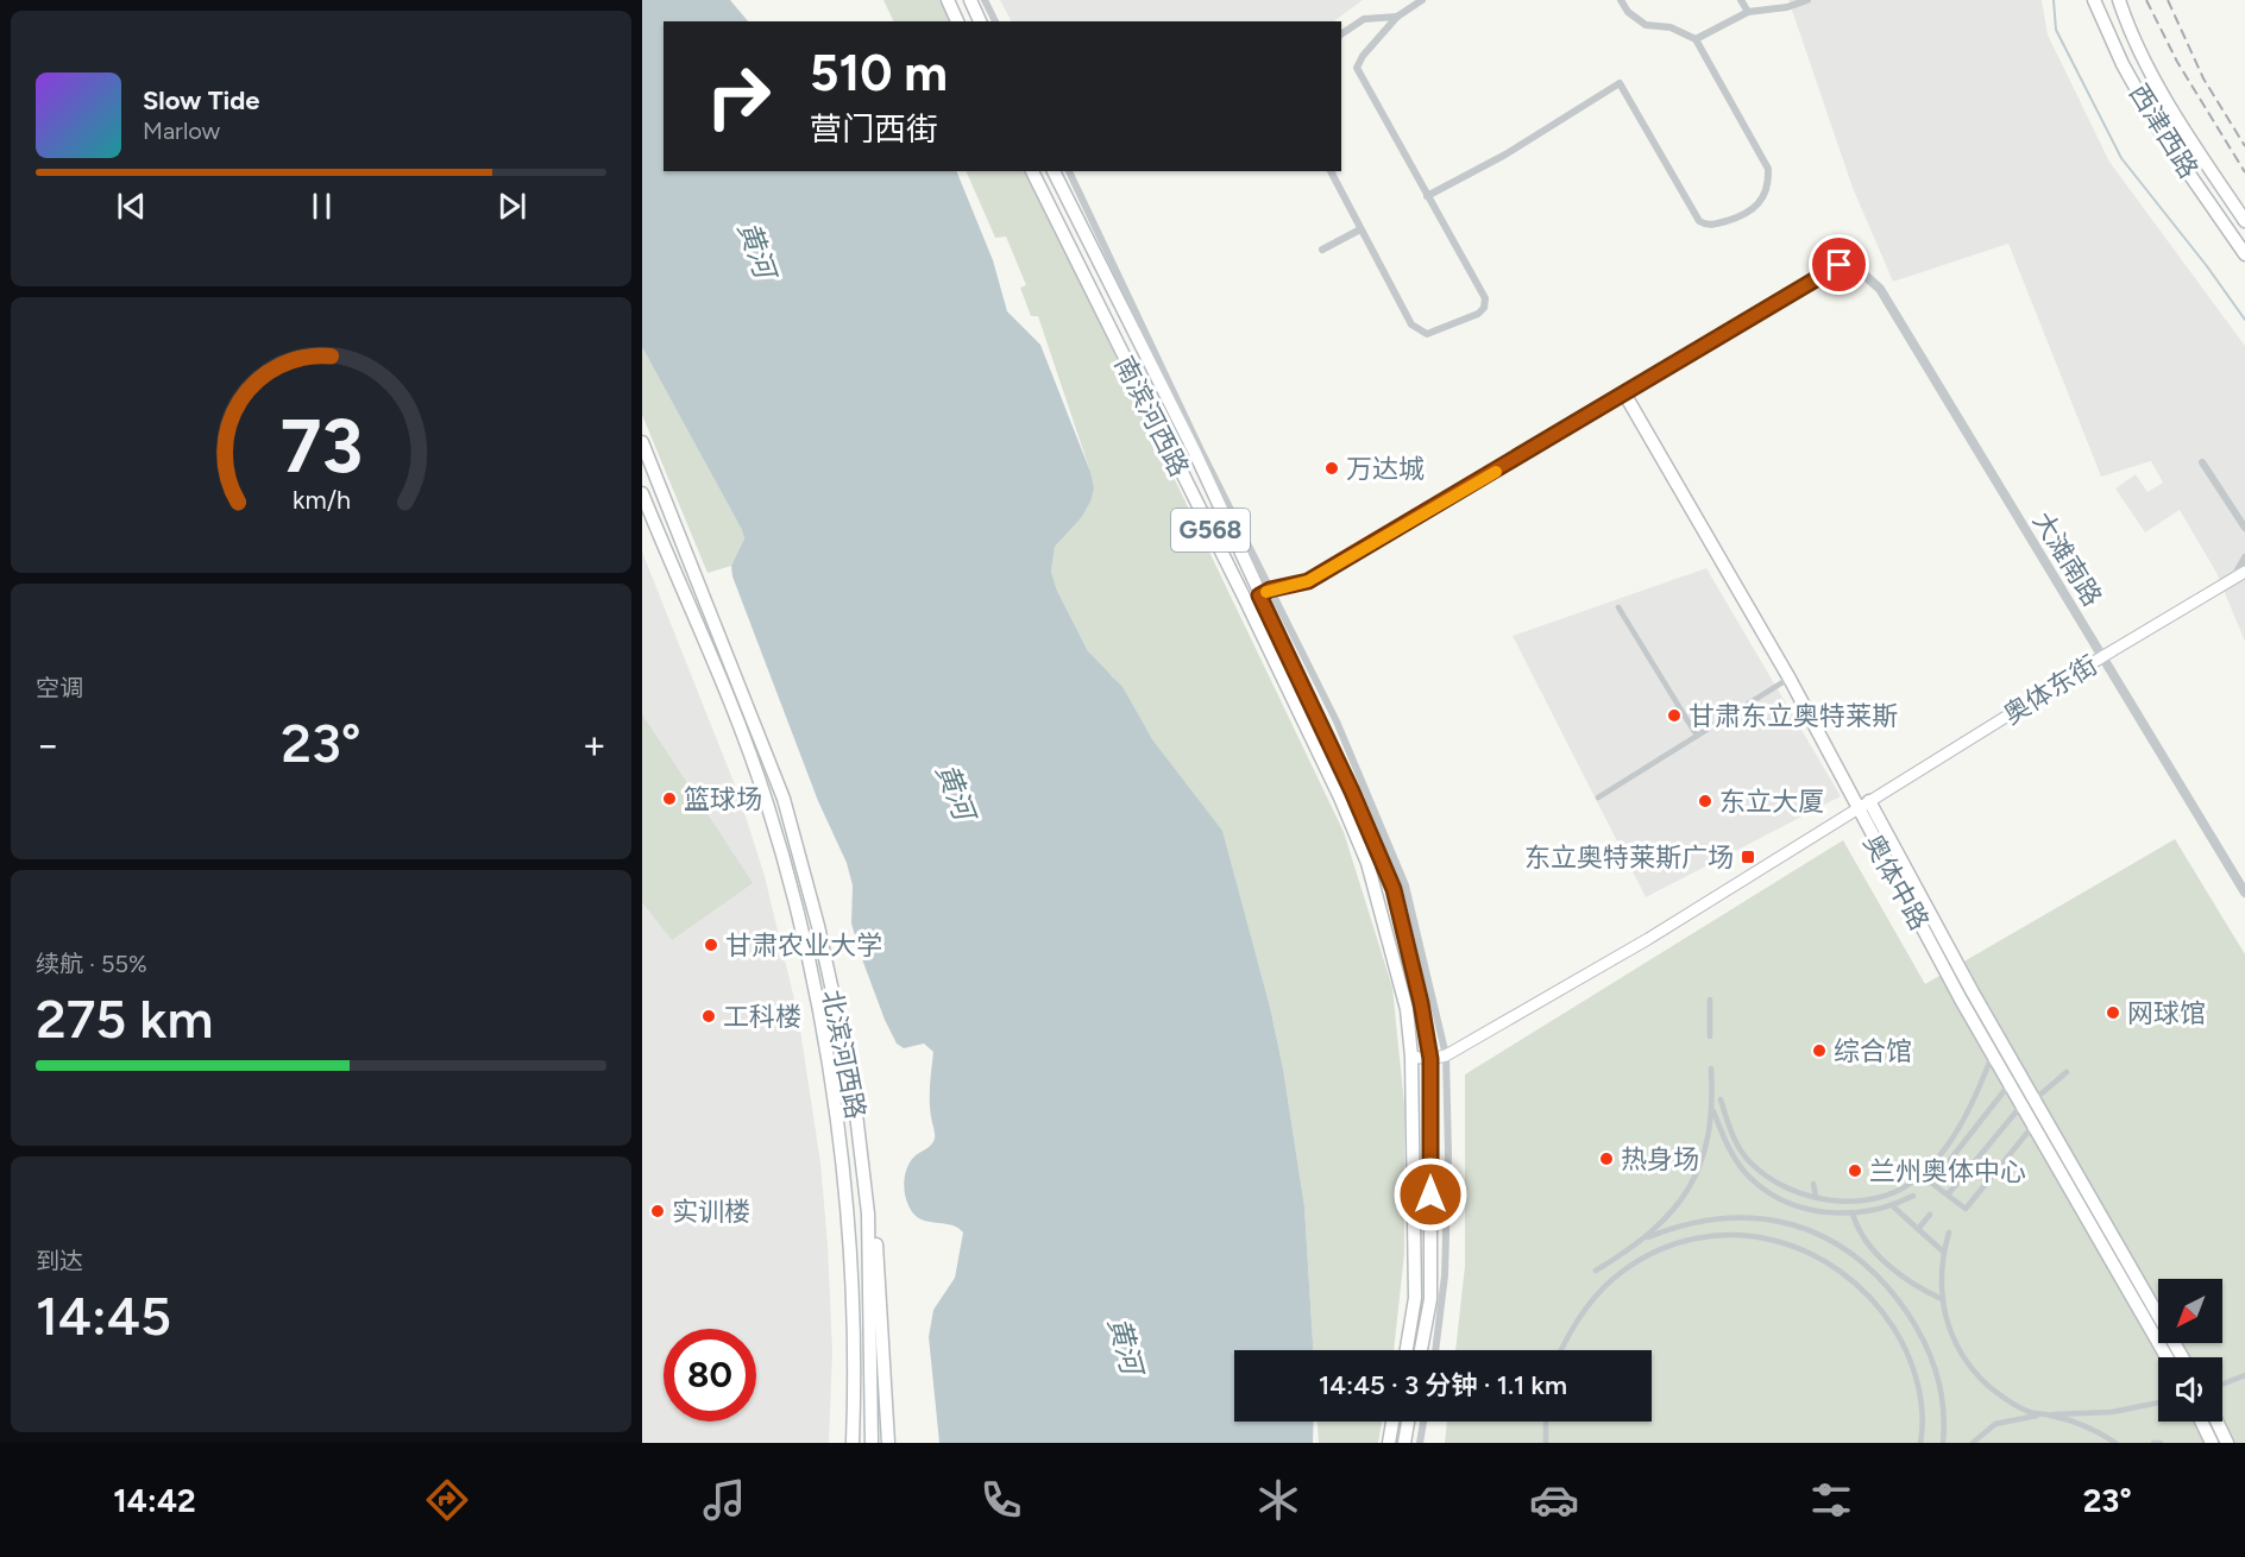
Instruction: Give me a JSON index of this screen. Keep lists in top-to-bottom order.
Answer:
{
  "streets": {
    "main road": [
      "西津西路",
      "南滨河西路",
      "G568",
      "奥体东街",
      "奥体中路",
      "北滨河西路"
    ],
    "street": ["大滩南路"]
  },
  "crossings": [
    ["南滨河西路", "奥体东街"],
    ["大滩南路", "奥体东街"],
    ["大滩南路", "奥体中路"],
    ["奥体东街", "奥体中路"]
  ],
  "water": ["黄河"],
  "places": {
    "other": [
      "万达城",
      "甘肃东立奥特莱斯",
      "篮球场",
      "东立大厦",
      "甘肃农业大学",
      "网球馆",
      "工科楼",
      "综合馆",
      "热身场",
      "兰州奥体中心",
      "实训楼"
    ],
    "transit": ["东立奥特莱斯广场"]
  },
  "north": "bottom left",
  "page": {
    "turn": ["510 m", "营门西街"],
    "song": ["Slow Tide", "Marlow"],
    "tile": [
      "空调",
      ["续航 · 55%", "275 km"],
      ["到达", "14:45"]
    ],
    "heat": ["−", "23°", "+"],
    "limit": "80",
    "trip": "14:45 · 3 分钟 · 1.1 km",
    "tabs": ["14:42", "23°"],
    "gauge": ["73", "km/h"]
  }
}
